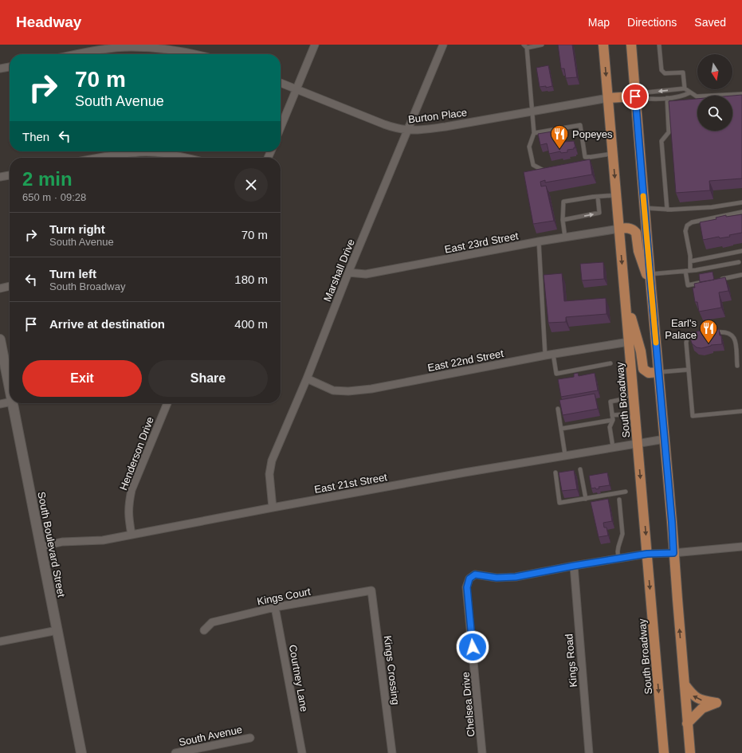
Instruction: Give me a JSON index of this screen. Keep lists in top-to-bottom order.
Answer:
{
  "streets": {
    "main road": ["South Broadway", "South Boulevard Street"],
    "street": [
      "Burton Place",
      "East 23rd Street",
      "Marshall Drive",
      "East 22nd Street",
      "Henderson Drive",
      "East 21st Street",
      "Kings Court",
      "Kings Road",
      "Kings Crossing",
      "Courtney Lane",
      "Chelsea Drive",
      "South Avenue"
    ]
  },
  "crossings": [
    ["Burton Place", "Marshall Drive"],
    ["Burton Place", "South Broadway"],
    ["East 23rd Street", "Marshall Drive"],
    ["East 23rd Street", "South Broadway"],
    ["Marshall Drive", "East 22nd Street"],
    ["Marshall Drive", "East 21st Street"],
    ["East 22nd Street", "South Broadway"],
    ["South Broadway", "East 21st Street"],
    ["Henderson Drive", "East 21st Street"],
    ["East 21st Street", "South Boulevard Street"],
    ["Kings Court", "Kings Crossing"],
    ["Kings Court", "Courtney Lane"],
    ["Kings Road", "Chelsea Drive"]
  ],
  "places": {
    "restaurant": ["Popeyes", "Earl's Palace"]
  },
  "north": "bottom",
  "page": {
    "header": "Headway",
    "nav": ["Map", "Directions", "Saved"],
    "turn": ["70 m", "South Avenue"],
    "then": "Then",
    "heading": ["2 min", "650 m · 09:28"],
    "list": [
      {
        "name": "Turn right",
        "note": "South Avenue",
        "value": "70 m"
      },
      {
        "name": "Turn left",
        "note": "South Broadway",
        "value": "180 m"
      },
      {
        "name": "Arrive at destination",
        "value": "400 m"
      }
    ],
    "buttons": ["Exit", "Share"]
  }
}
